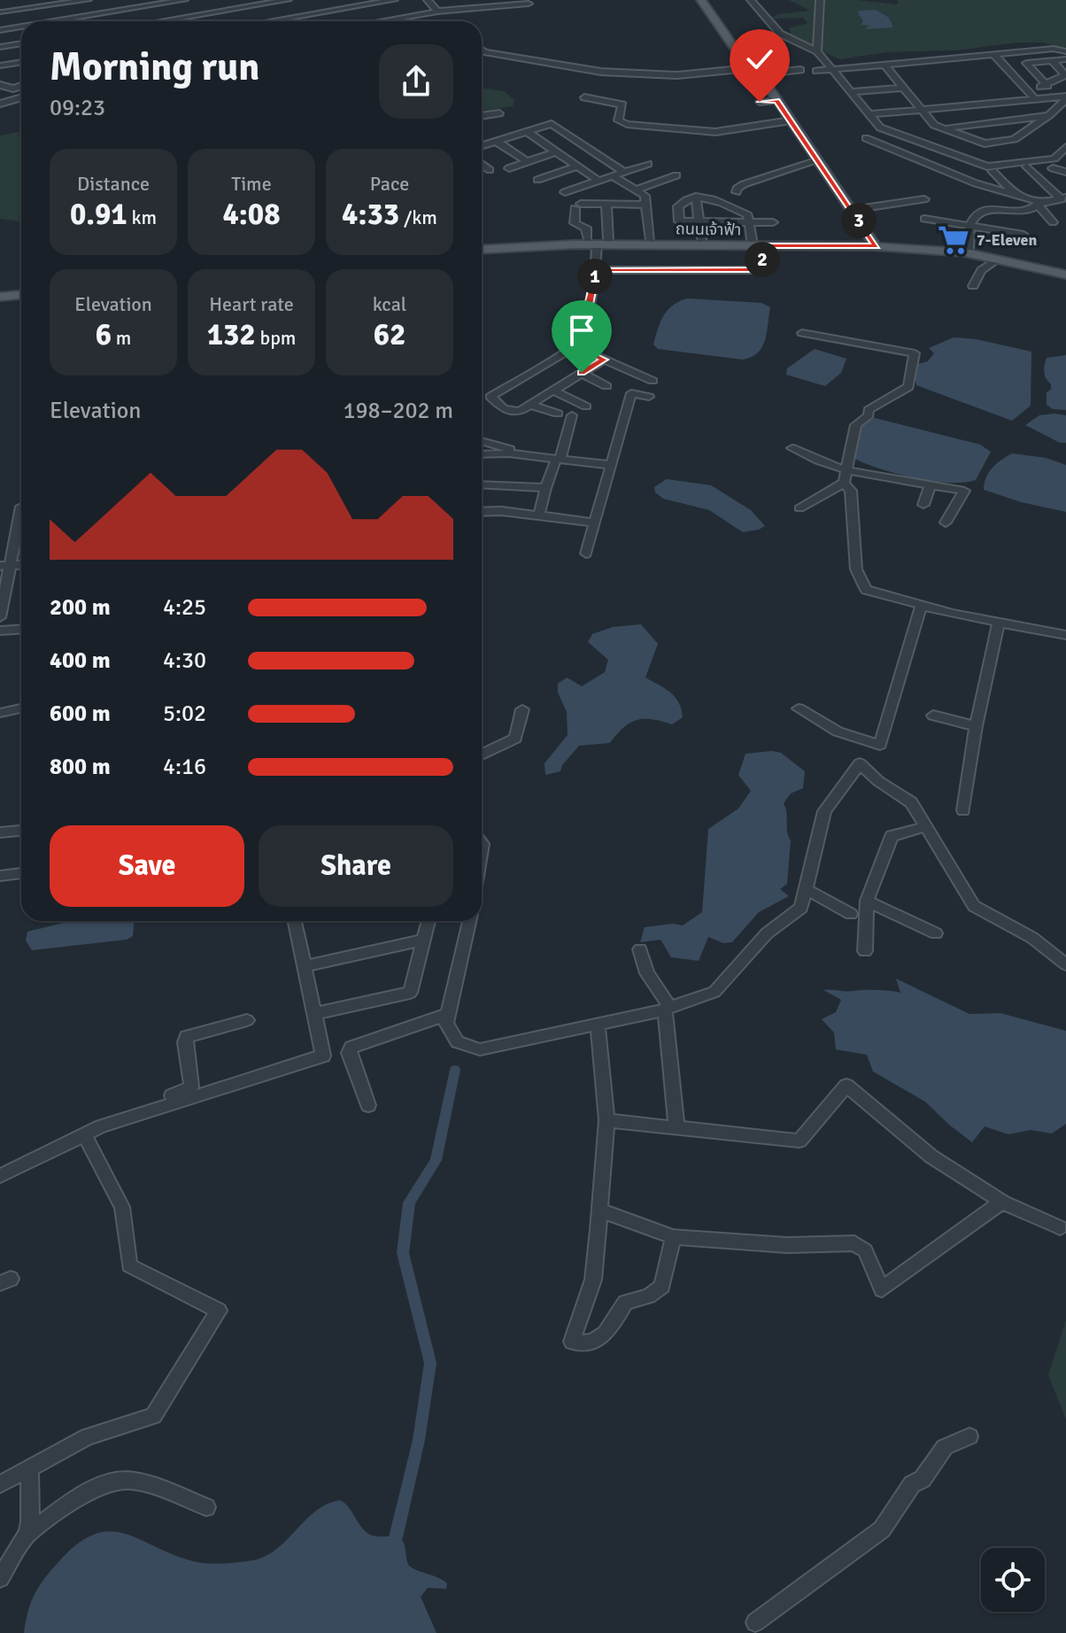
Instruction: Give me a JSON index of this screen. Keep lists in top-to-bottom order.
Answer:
{
  "streets": {
    "main road": ["ถนนเจ้าฟ้า"]
  },
  "places": {
    "supermarket": ["7-Eleven"]
  },
  "page": {
    "heading": ["Morning run", "09:23"],
    "stats": [
      ["Distance", "0.91 km"],
      ["Time", "4:08"],
      ["Pace", "4:33 /km"],
      ["Elevation", "6 m"],
      ["Heart rate", "132 bpm"],
      ["kcal", "62"]
    ],
    "pins": ["3", "2", "1"],
    "chart": ["Elevation", "198–202 m"],
    "list": [
      {
        "name": "200 m",
        "note": "4:25"
      },
      {
        "name": "400 m",
        "note": "4:30"
      },
      {
        "name": "600 m",
        "note": "5:02"
      },
      {
        "name": "800 m",
        "note": "4:16"
      }
    ],
    "buttons": ["Save", "Share"]
  }
}
